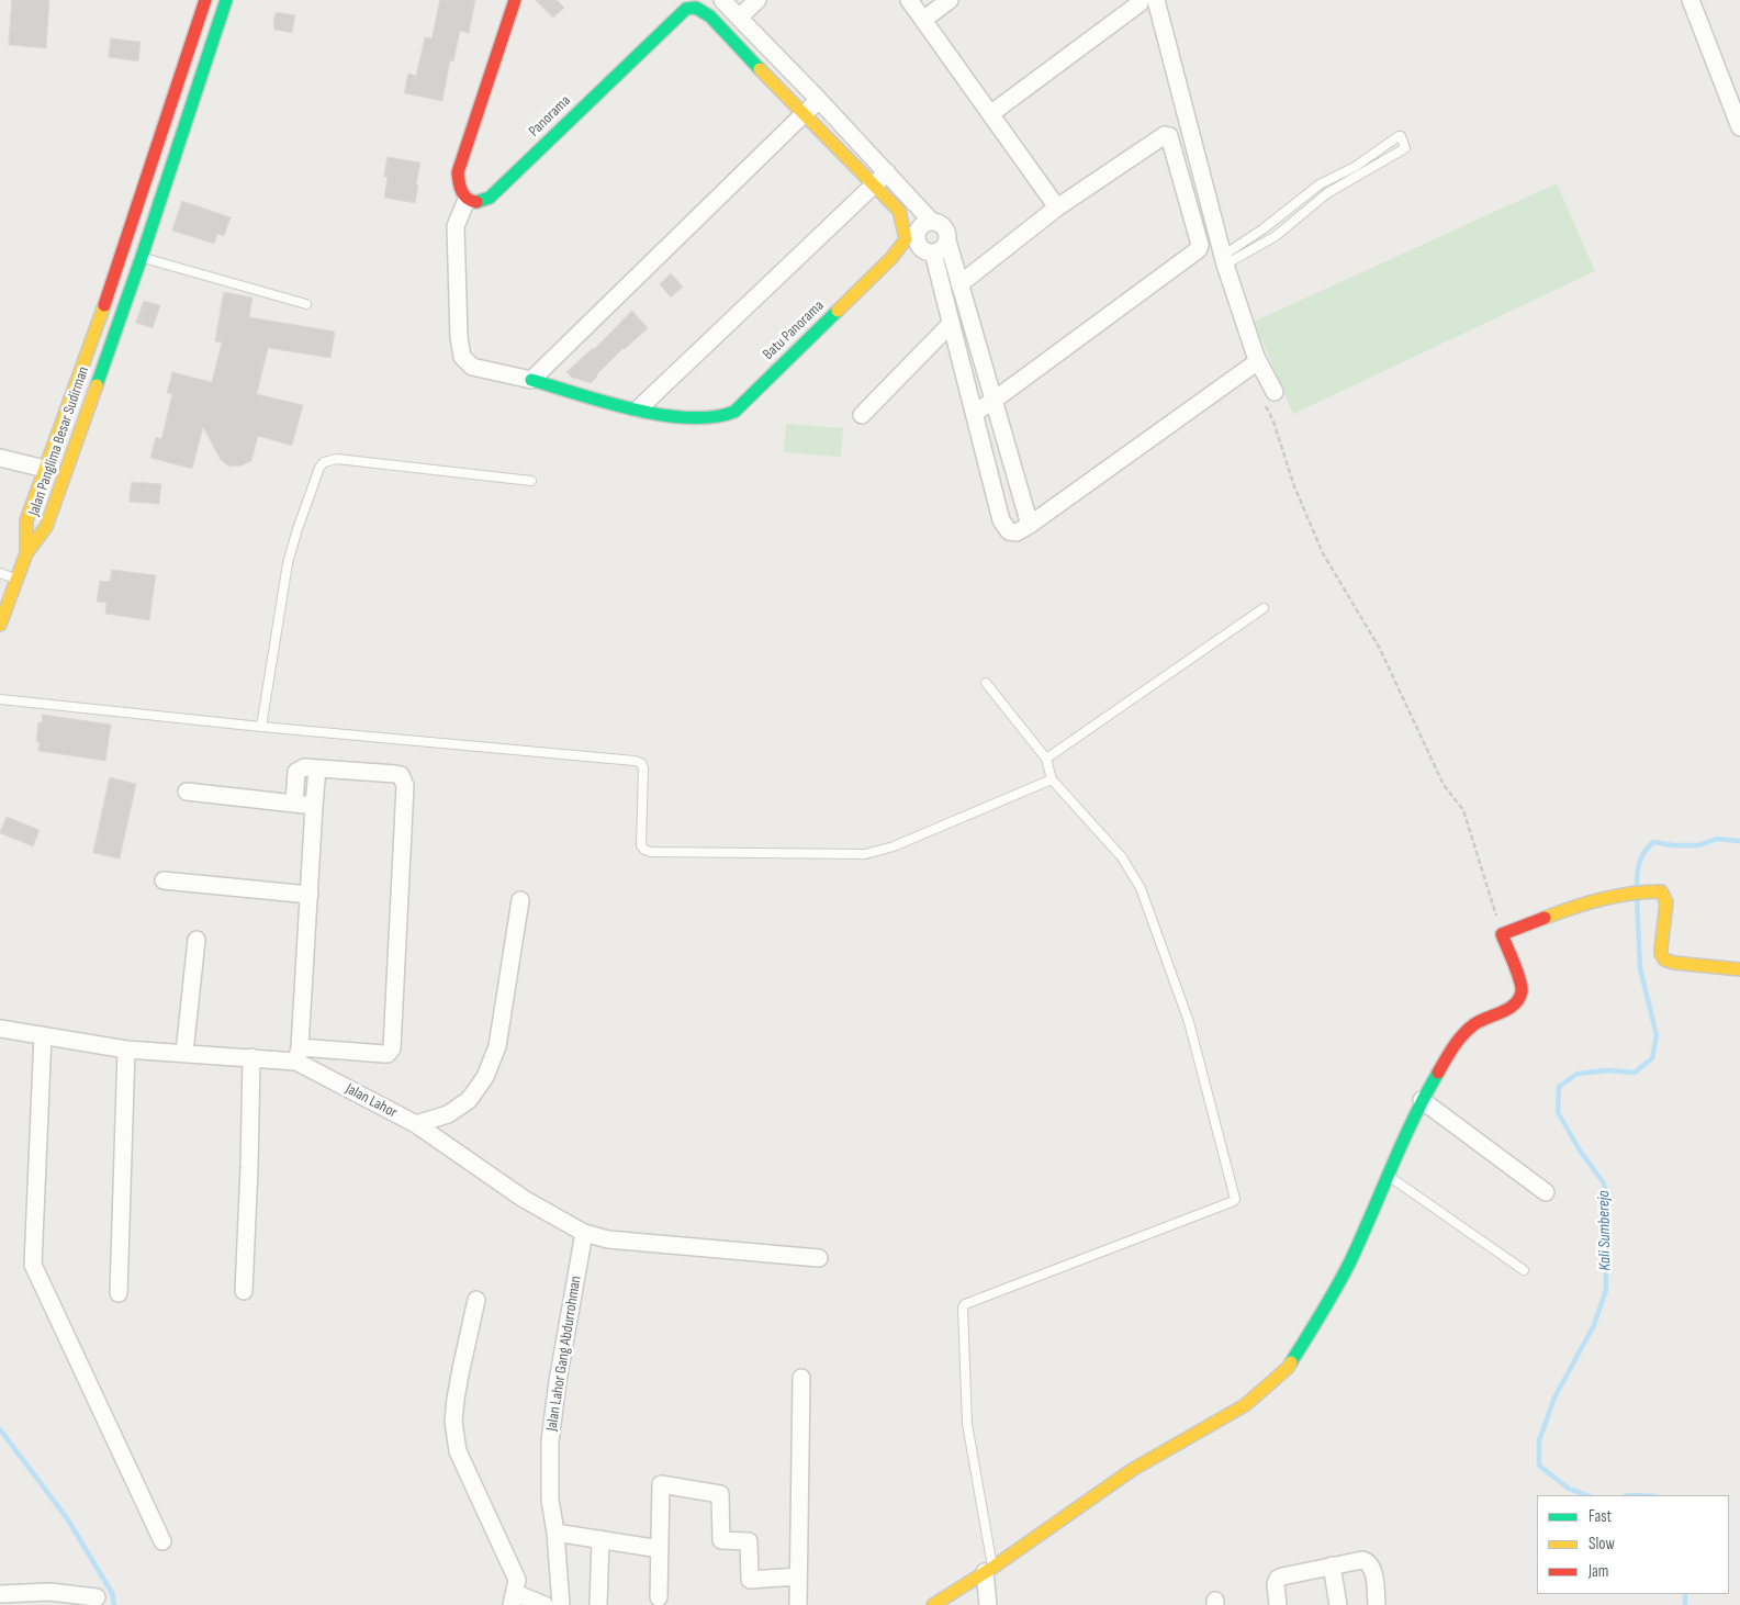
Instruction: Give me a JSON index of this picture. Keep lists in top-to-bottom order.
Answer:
{
  "streets": {
    "street": [
      "Panorama",
      "Batu Panorama",
      "Jalan Panglima Besar Sudirman",
      "Jalan Lahor",
      "Jalan Lahor Gang Abdurrohman"
    ]
  },
  "crossings": [
    ["Jalan Lahor", "Jalan Lahor Gang Abdurrohman"]
  ],
  "water": ["Kali Sumberejo"],
  "legend": ["Fast", "Slow", "Jam"]
}
